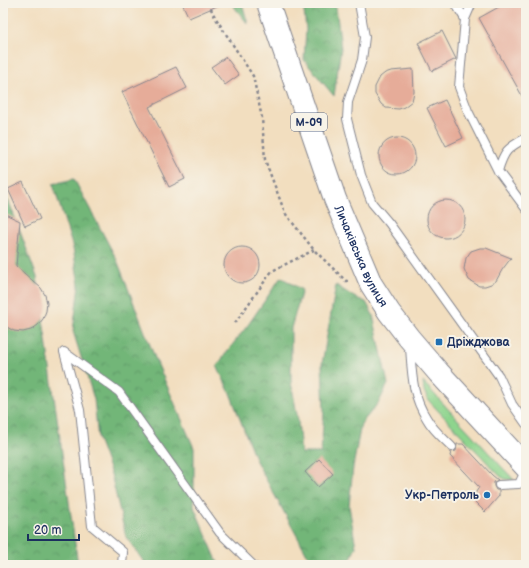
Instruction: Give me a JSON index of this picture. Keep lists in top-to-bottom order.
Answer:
{
  "streets": {
    "main road": ["М-09", "Личаківська вулиця"]
  },
  "places": {
    "transit": ["Дріжджова"],
    "other": ["Укр-Петроль"]
  },
  "scale_bar": "20 m"
}
